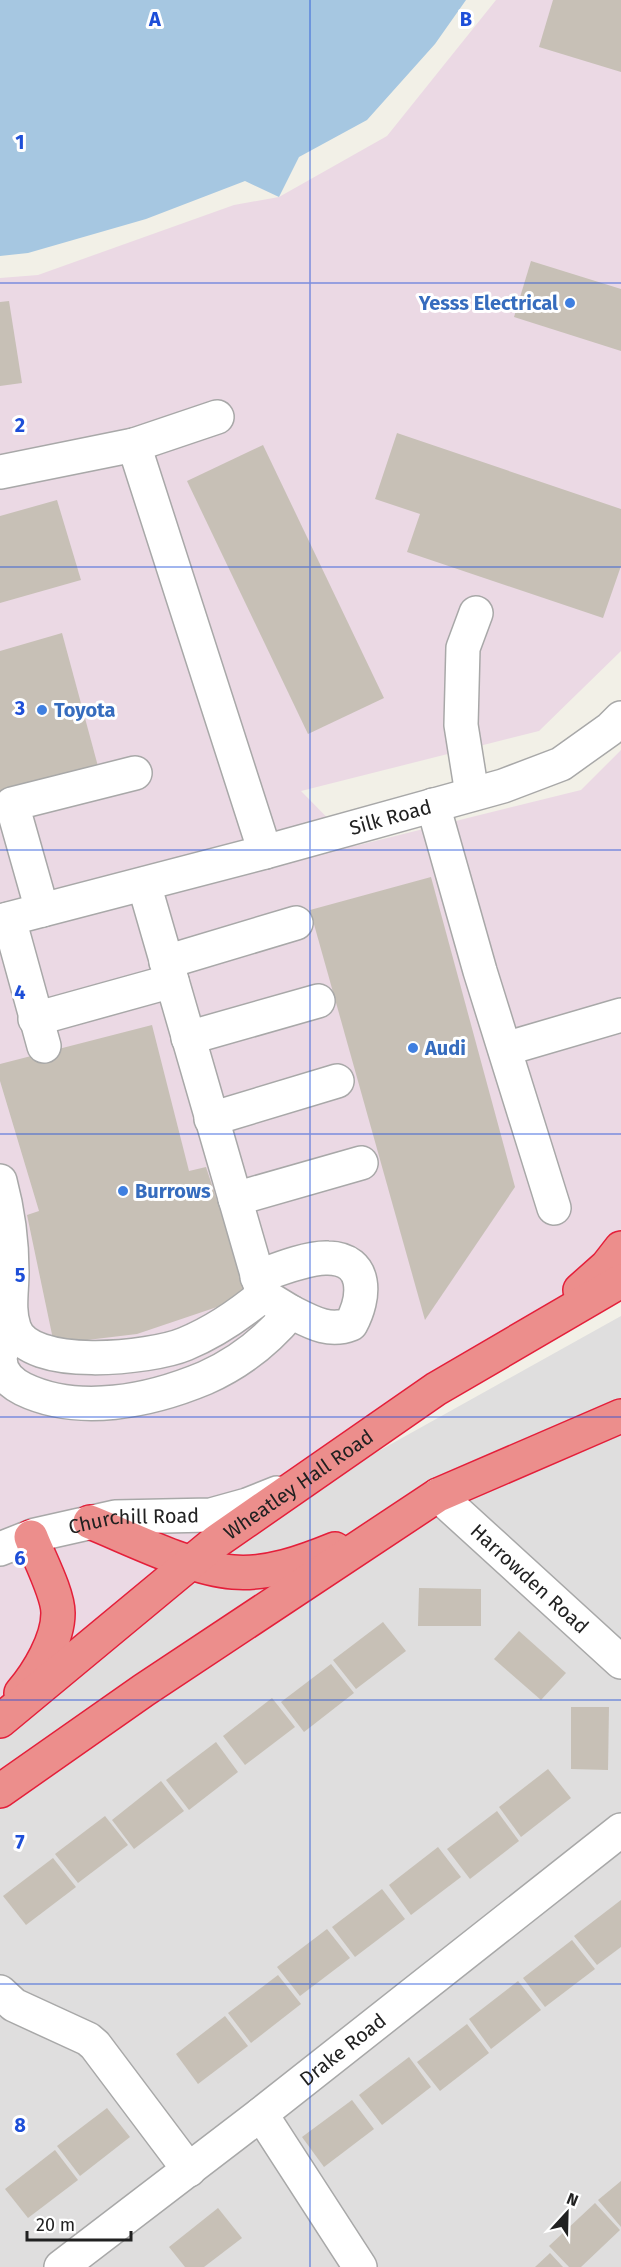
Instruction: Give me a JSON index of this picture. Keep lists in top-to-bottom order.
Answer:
{
  "streets": {
    "highway": ["Wheatley Hall Road"],
    "street": [
      "Silk Road",
      "Churchill Road",
      "Harrowden Road",
      "Drake Road"
    ]
  },
  "crossings": [
    ["Wheatley Hall Road", "Churchill Road"]
  ],
  "places": [
    "Yesss Electrical",
    "Toyota",
    "Audi",
    "Burrows"
  ],
  "scale_bar": "20 m",
  "north": "top",
  "grid": {
    "columns": ["A", "B"],
    "rows": [
      "1",
      "2",
      "3",
      "4",
      "5",
      "6",
      "7",
      "8"
    ]
  }
}
